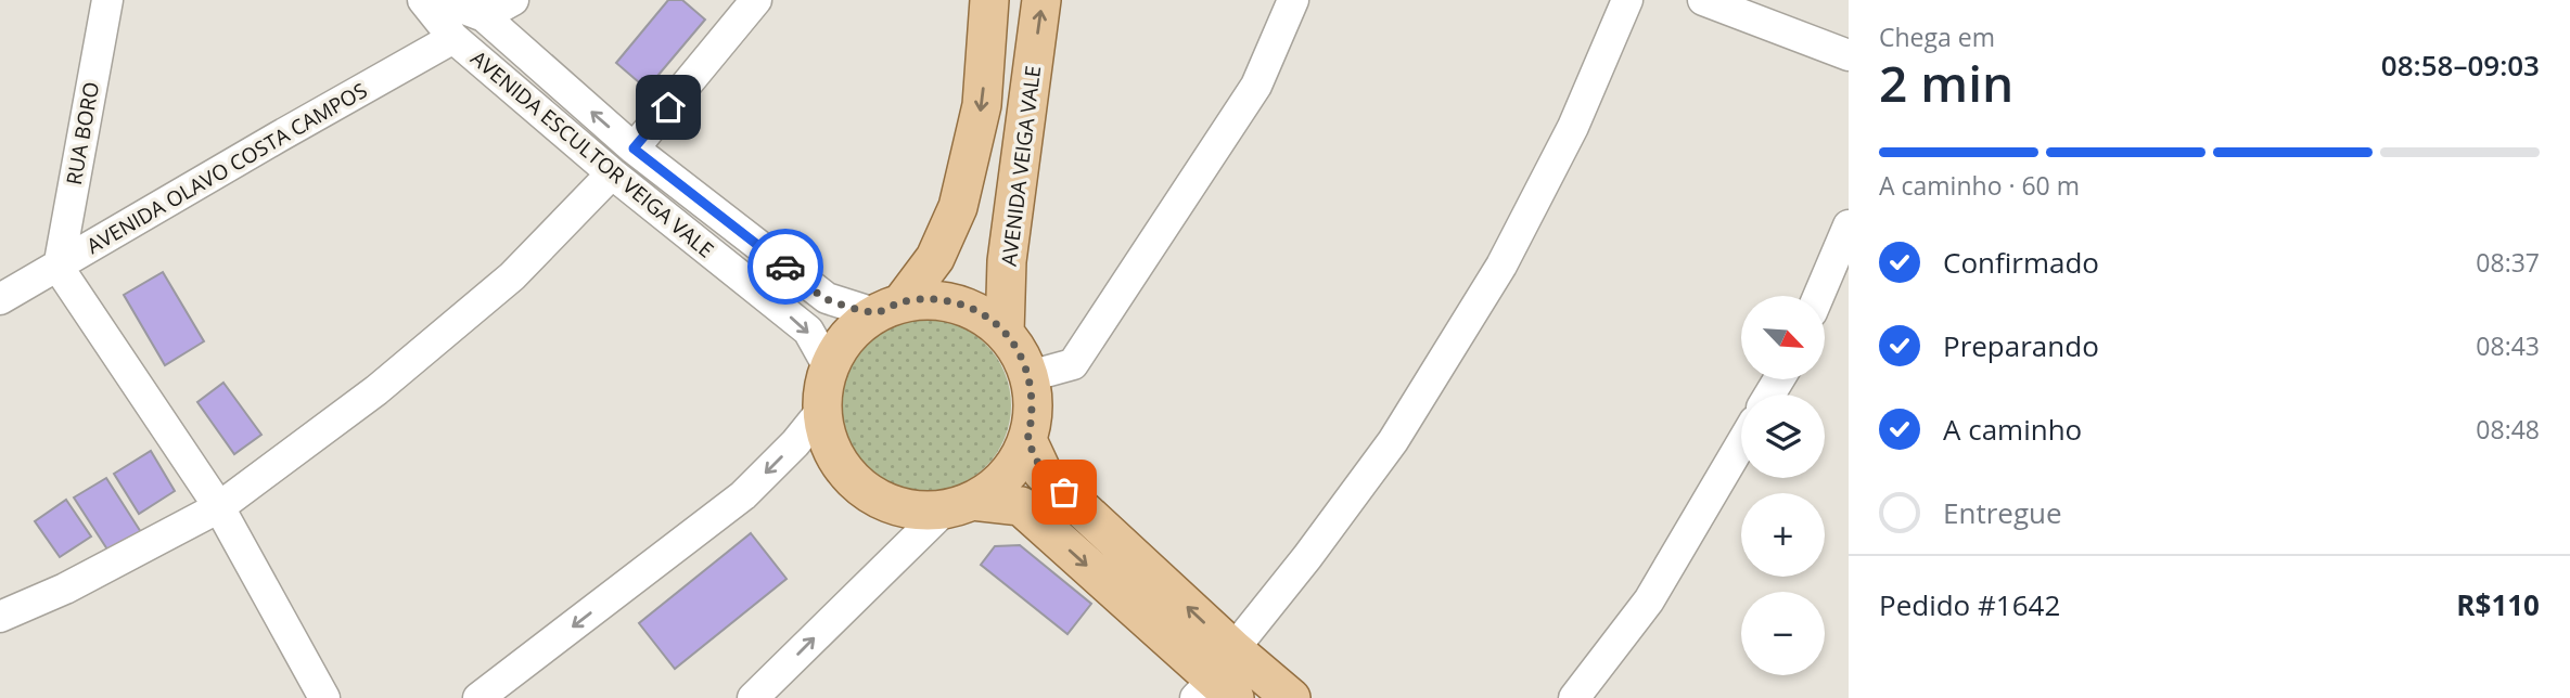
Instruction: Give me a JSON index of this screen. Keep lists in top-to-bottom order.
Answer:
{
  "streets": {
    "main road": ["AVENIDA VEIGA VALE"],
    "street": ["RUA BORO", "AVENIDA ESCULTOR VEIGA VALE", "AVENIDA OLAVO COSTA CAMPOS"]
  },
  "crossings": [
    ["RUA BORO", "AVENIDA OLAVO COSTA CAMPOS"],
    ["AVENIDA ESCULTOR VEIGA VALE", "AVENIDA VEIGA VALE"],
    ["AVENIDA ESCULTOR VEIGA VALE", "AVENIDA OLAVO COSTA CAMPOS"]
  ],
  "north": "bottom right",
  "page": {
    "heading": ["2 min", "Chega em", "08:58–09:03"],
    "panel": ["Pedido #1642", "R$110"],
    "bar": "A caminho · 60 m",
    "list": [
      ["Confirmado", "08:37"],
      ["Preparando", "08:43"],
      ["A caminho", "08:48"],
      "Entregue"
    ],
    "map_buttons": ["+", "−"]
  }
}
